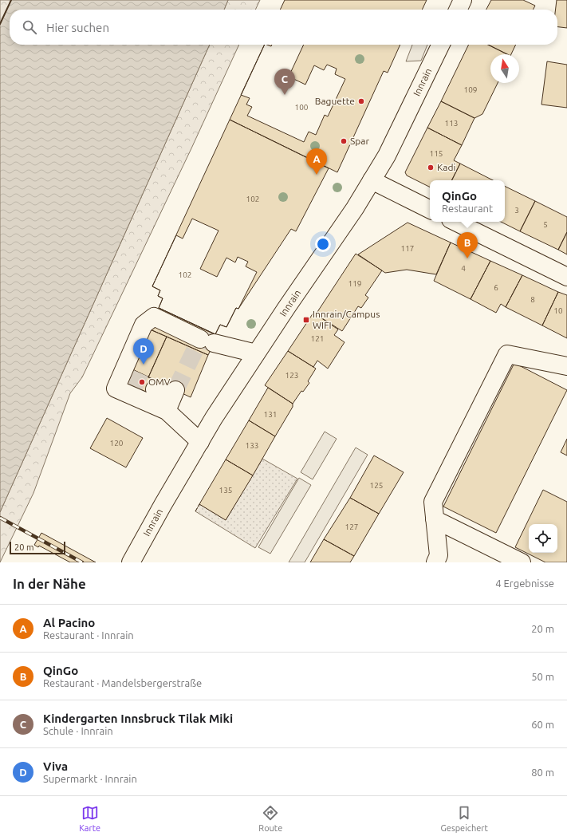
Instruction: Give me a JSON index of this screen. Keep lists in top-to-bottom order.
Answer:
{
  "streets": {
    "main road": ["Innrain"]
  },
  "places": {
    "other": [
      "Baguette",
      "Spar",
      "Kadi",
      "OMV"
    ],
    "transit": ["Innrain/Campus WIFI"]
  },
  "house_numbers": [
    "109",
    "100",
    "113",
    "115",
    "102",
    "3",
    "5",
    "117",
    "4",
    "102",
    "119",
    "6",
    "8",
    "10",
    "121",
    "123",
    "131",
    "120",
    "133",
    "125",
    "135",
    "127"
  ],
  "scale_bar": "20 m",
  "north": "top",
  "page": {
    "search": "Hier suchen",
    "pins": [
      "C",
      "A",
      "B",
      "D"
    ],
    "popup": ["QinGo", "Restaurant"],
    "scale": "20 m",
    "heading": ["In der Nähe", "4 Ergebnisse"],
    "list": [
      {
        "mark": "A",
        "name": "Al Pacino",
        "note": "Restaurant · Innrain",
        "value": "20 m"
      },
      {
        "mark": "B",
        "name": "QinGo",
        "note": "Restaurant · Mandelsbergerstraße",
        "value": "50 m"
      },
      {
        "mark": "C",
        "name": "Kindergarten Innsbruck Tilak Miki",
        "note": "Schule · Innrain",
        "value": "60 m"
      },
      {
        "mark": "D",
        "name": "Viva",
        "note": "Supermarkt · Innrain",
        "value": "80 m"
      }
    ],
    "nav": ["Karte", "Route", "Gespeichert"]
  }
}
